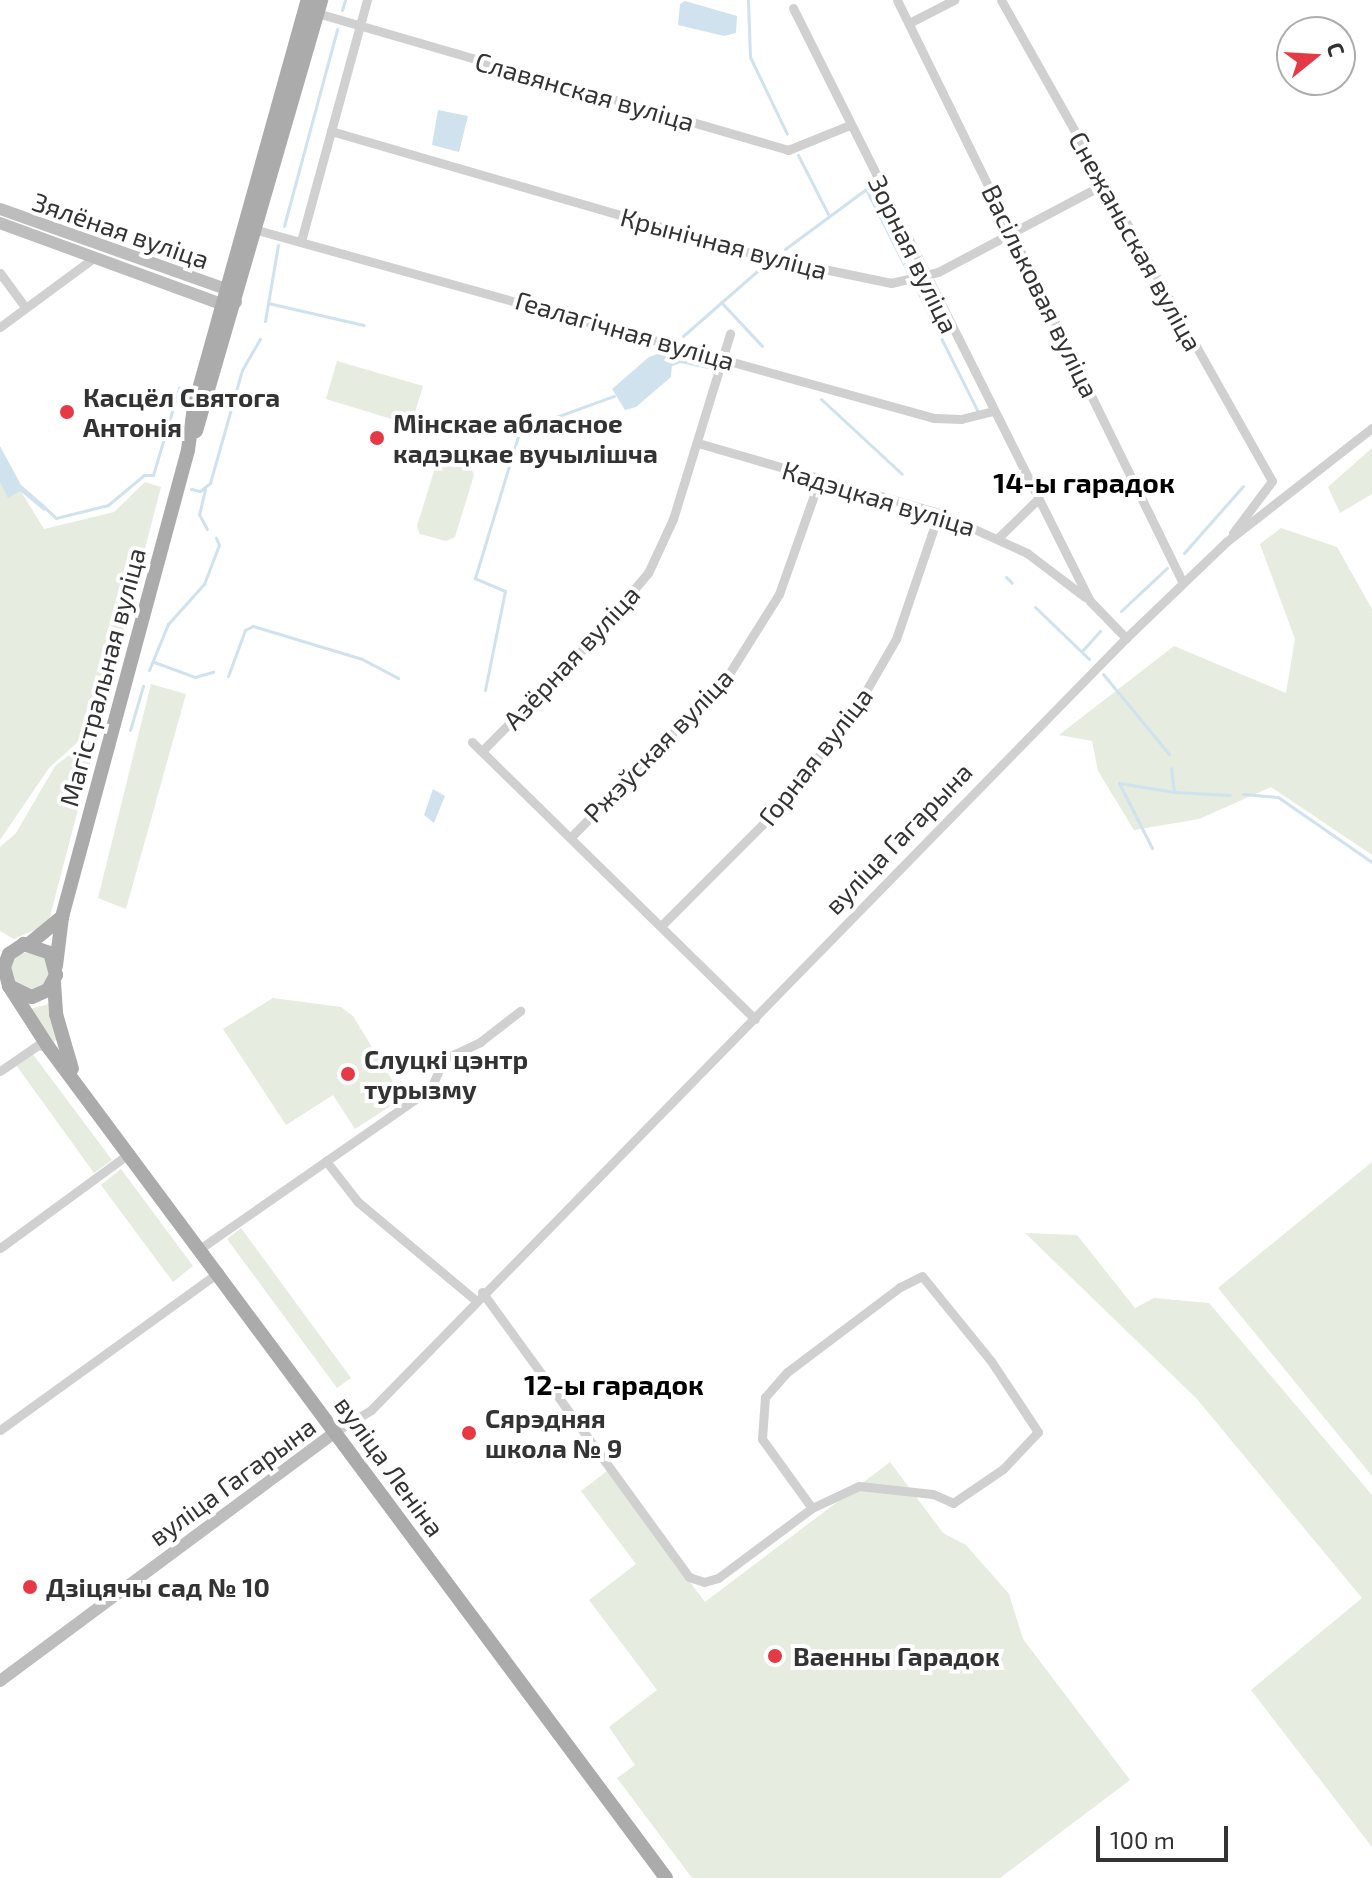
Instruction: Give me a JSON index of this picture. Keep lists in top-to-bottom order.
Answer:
{
  "streets": {
    "main road": ["Магістральная вуліца", "вуліца Леніна"],
    "street": [
      "Славянская вуліца",
      "Зялёная вуліца",
      "Снежаньская вуліца",
      "Крынічная вуліца",
      "Зорная вуліца",
      "Васільковая вуліца",
      "Геалагічная вуліца",
      "Кадэцкая вуліца",
      "Азёрная вуліца",
      "Ржэўская вуліца",
      "Горная вуліца",
      "вуліца Гагарына"
    ]
  },
  "crossings": [
    ["Славянская вуліца", "Зорная вуліца"],
    ["Славянская вуліца", "Магістральная вуліца"],
    ["Зялёная вуліца", "Магістральная вуліца"],
    ["Снежаньская вуліца", "Крынічная вуліца"],
    ["Снежаньская вуліца", "вуліца Гагарына"],
    ["Крынічная вуліца", "Зорная вуліца"],
    ["Крынічная вуліца", "Васільковая вуліца"],
    ["Зорная вуліца", "Геалагічная вуліца"],
    ["Зорная вуліца", "Кадэцкая вуліца"],
    ["Зорная вуліца", "вуліца Гагарына"],
    ["Васільковая вуліца", "вуліца Гагарына"],
    ["Геалагічная вуліца", "Азёрная вуліца"],
    ["Геалагічная вуліца", "Магістральная вуліца"],
    ["Кадэцкая вуліца", "Азёрная вуліца"],
    ["Кадэцкая вуліца", "Ржэўская вуліца"],
    ["Кадэцкая вуліца", "Горная вуліца"],
    ["Магістральная вуліца", "вуліца Леніна"],
    ["вуліца Гагарына", "вуліца Леніна"]
  ],
  "districts": ["14-ы гарадок", "12-ы гарадок"],
  "places": [
    "Касцёл Святога Антонія",
    "Мінскае абласное кадэцкае вучылішча",
    "Слуцкі цэнтр турызму",
    "Сярэдняя школа № 9",
    "Дзіцячы сад № 10",
    "Ваенны Гарадок"
  ],
  "scale_bar": "100 m",
  "north": "right"
}
